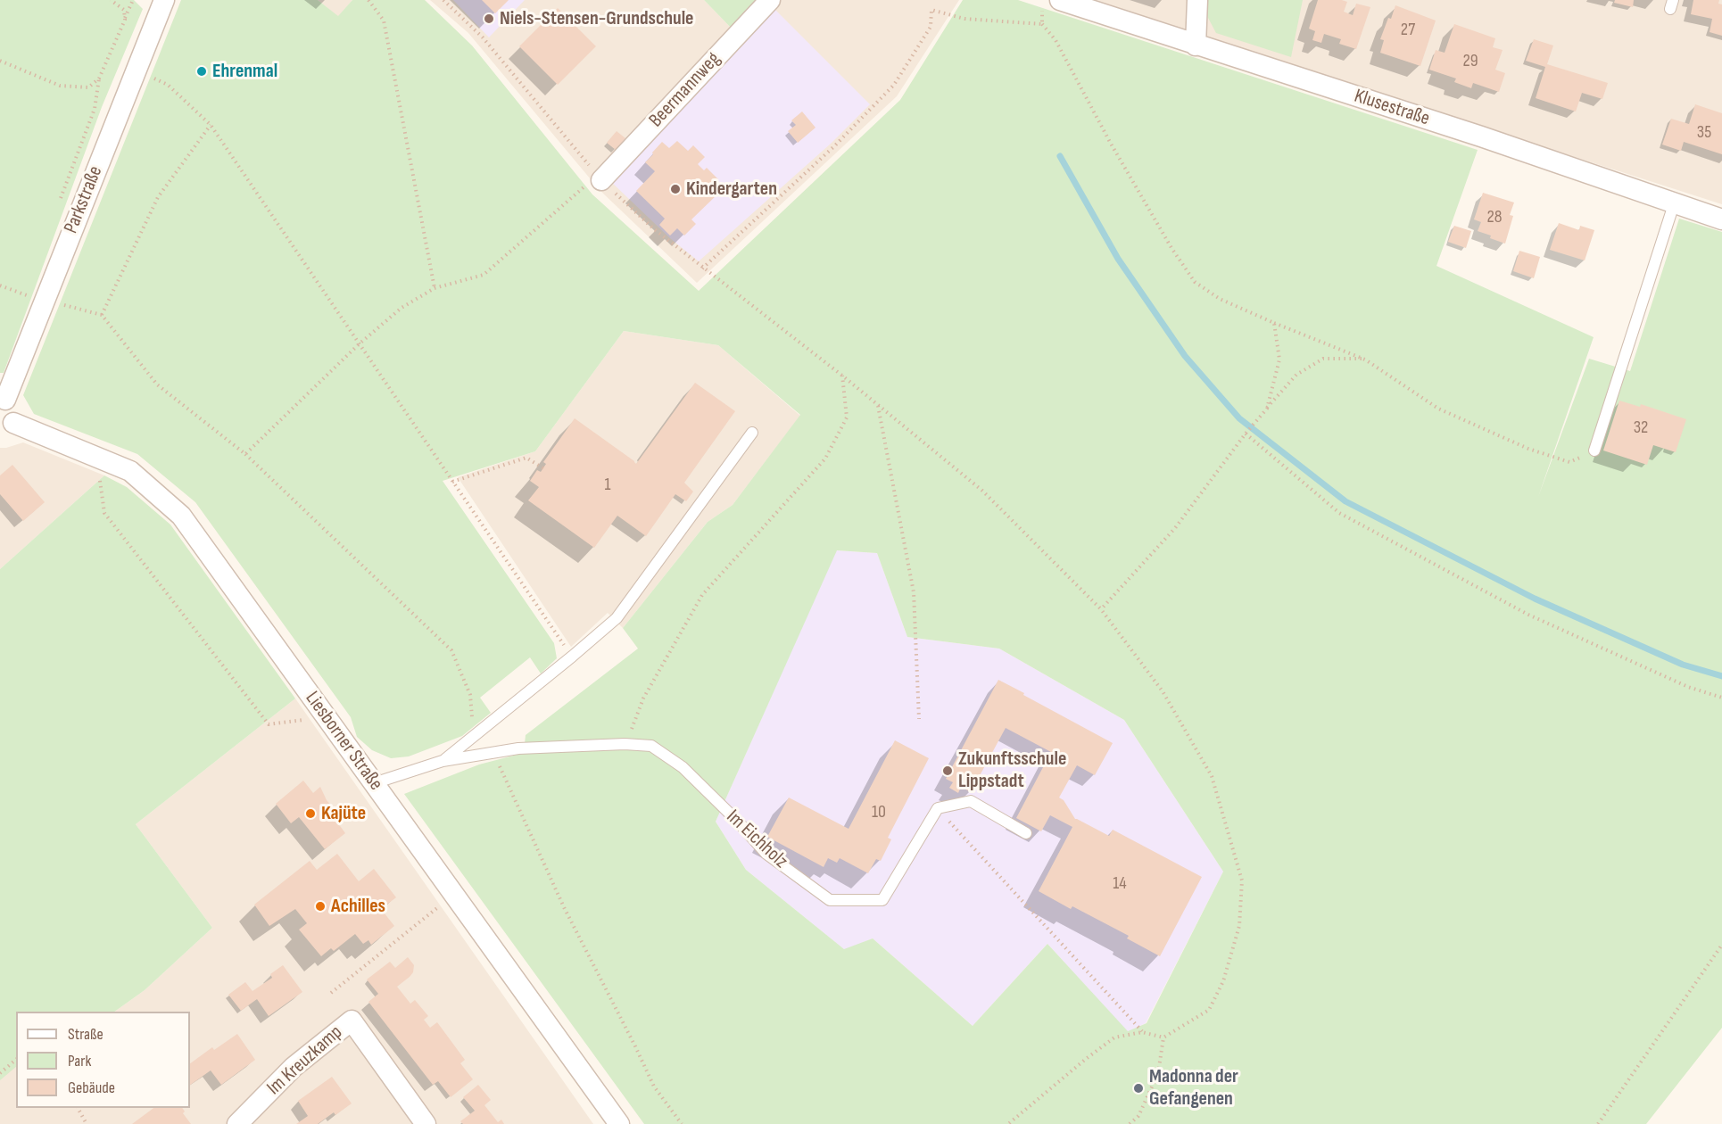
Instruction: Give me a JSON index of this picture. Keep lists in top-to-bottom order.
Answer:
{
  "streets": {
    "street": [
      "Beermannweg",
      "Klusestraße",
      "Parkstraße",
      "Liesborner Straße",
      "Im Kreuzkamp"
    ],
    "lane": ["Im Eichholz"]
  },
  "crossings": [
    ["Liesborner Straße", "Im Eichholz"]
  ],
  "places": [
    "Niels-Stensen-Grundschule",
    "Ehrenmal",
    "Kindergarten",
    "Zukunftsschule Lippstadt",
    "Kajüte",
    "Achilles",
    "Madonna der Gefangenen"
  ],
  "house_numbers": [
    "27",
    "29",
    "35",
    "28",
    "32",
    "1",
    "10",
    "14"
  ],
  "legend": ["Straße", "Park", "Gebäude"]
}
